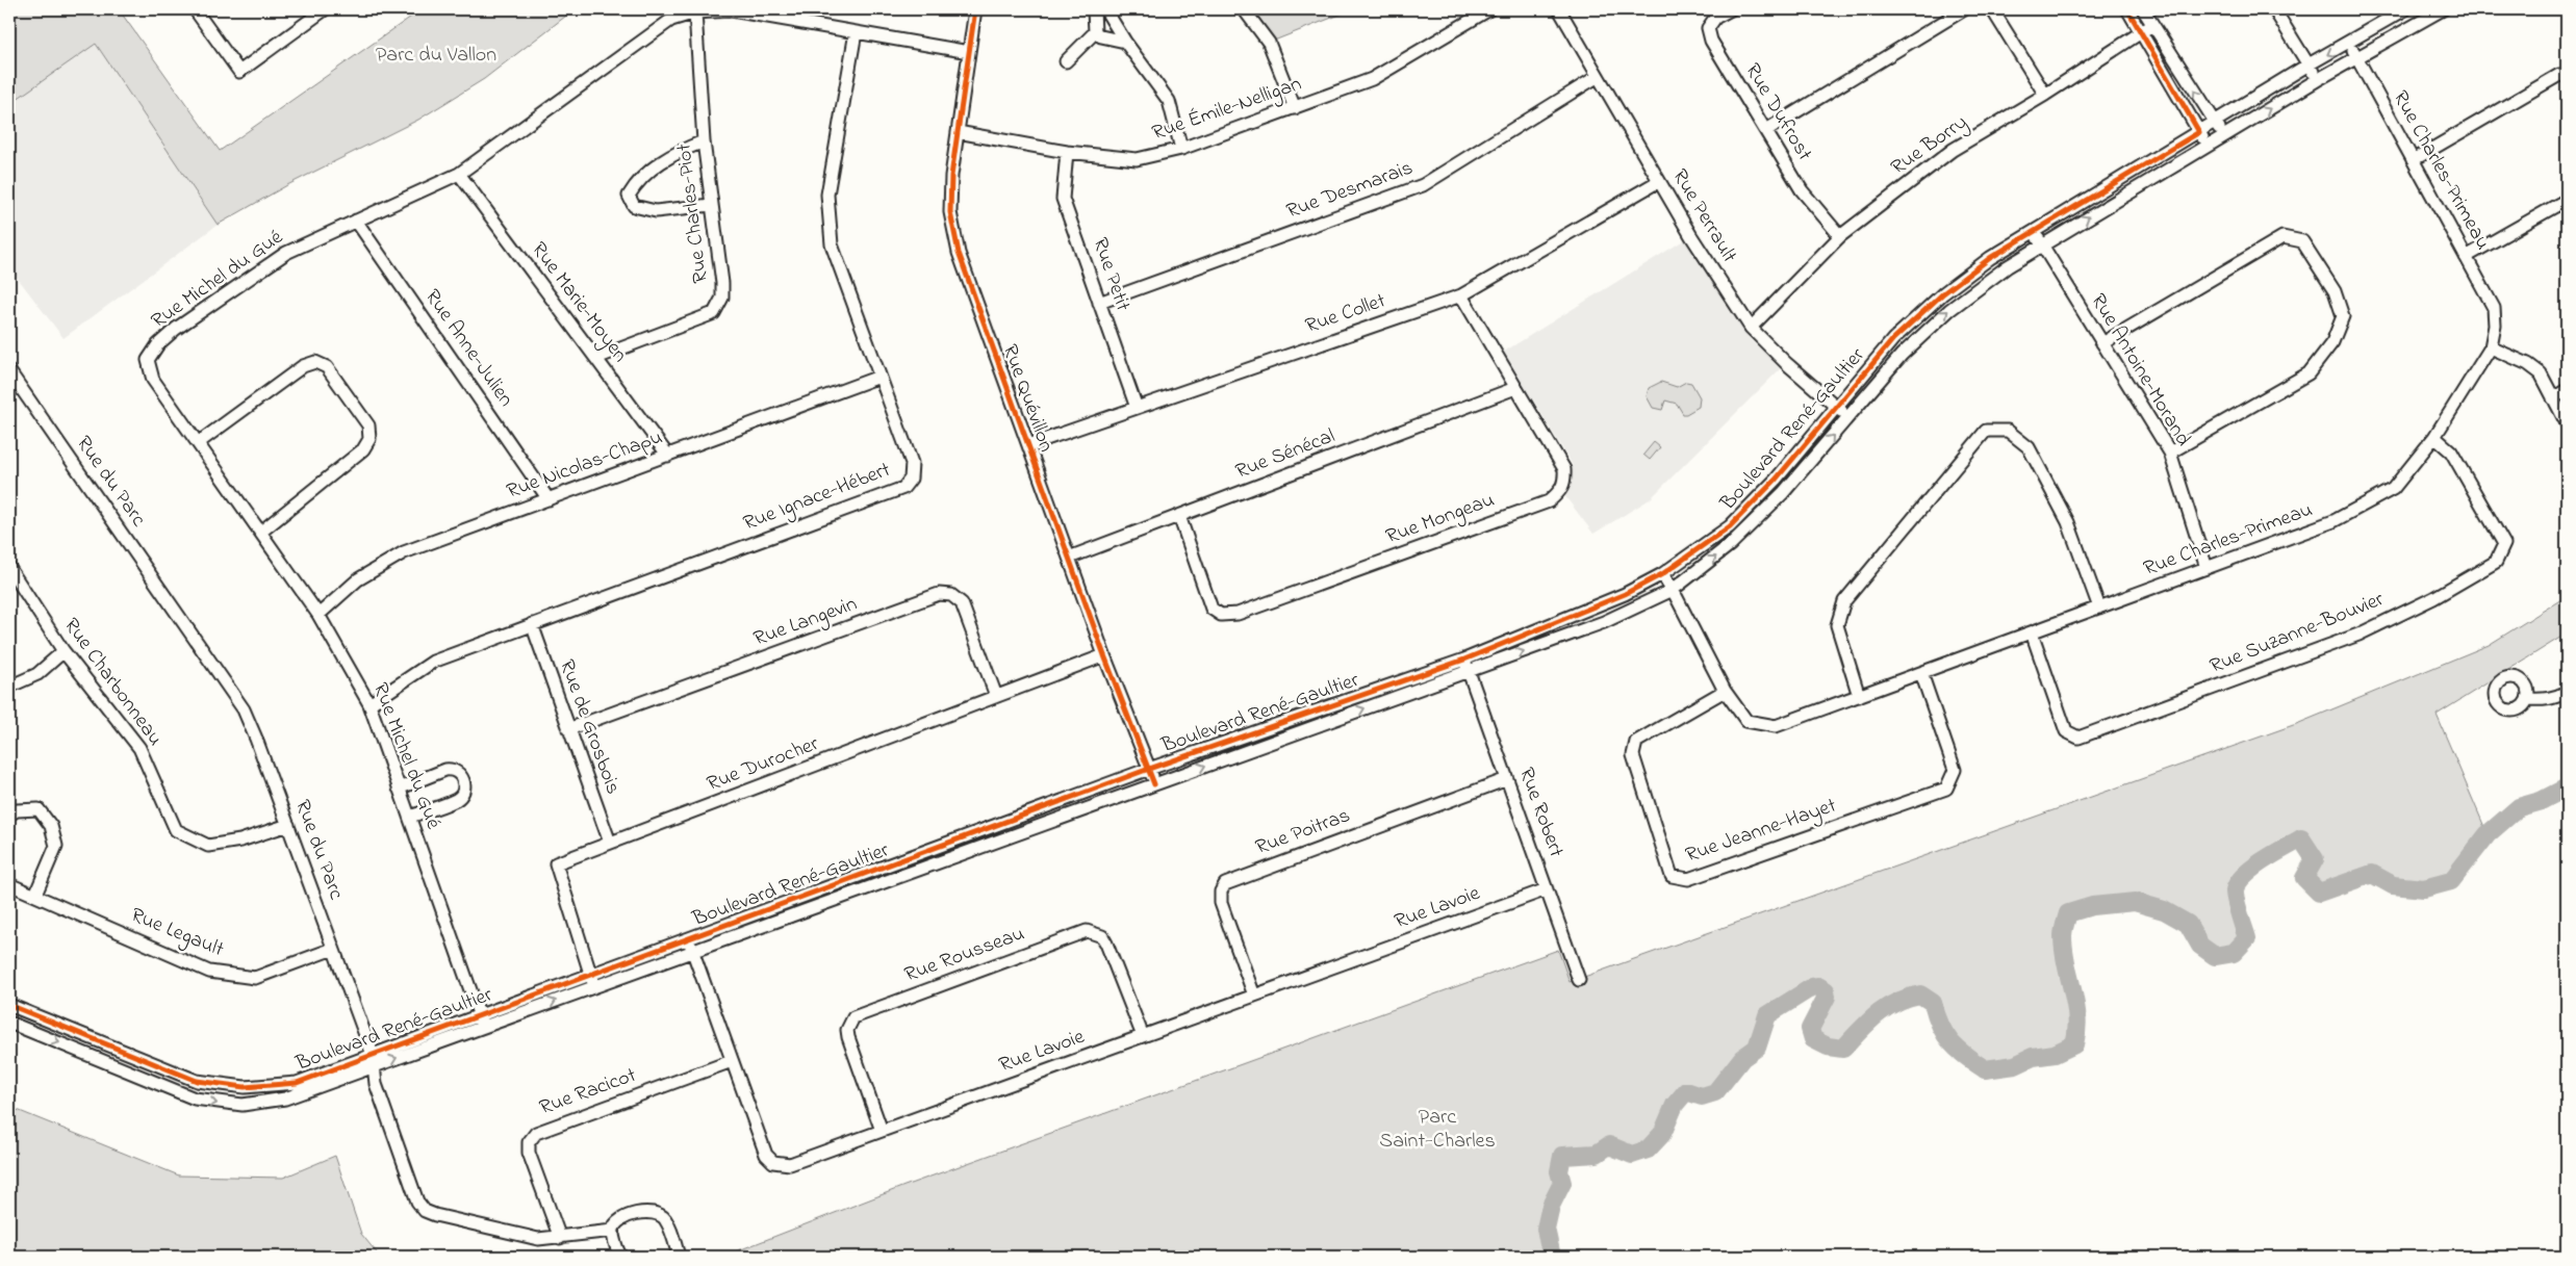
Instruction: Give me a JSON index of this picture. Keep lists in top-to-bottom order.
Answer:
{
  "streets": {
    "street": [
      "Rue Émile-Nelligan",
      "Rue Dufrost",
      "Rue Borry",
      "Rue Charles-Primeau",
      "Rue Desmarais",
      "Rue Charles-Piot",
      "Rue Perrault",
      "Rue Petit",
      "Rue Michel du Gué",
      "Rue Marie-Moyen",
      "Rue Collet",
      "Rue Anne-Julien",
      "Rue Antoine-Morand",
      "Rue Quévillon",
      "Boulevard René-Gaultier",
      "Rue Sénécal",
      "Rue Nicolas-Chapu",
      "Rue du Parc",
      "Rue Ignace-Hébert",
      "Rue Mongeau",
      "Rue Langevin",
      "Rue Suzanne-Bouvier",
      "Rue Charbonneau",
      "Rue de Grosbois",
      "Rue Durocher",
      "Rue Robert",
      "Rue Jeanne-Hayet",
      "Rue Poitras",
      "Rue Lavoie",
      "Rue Legault",
      "Rue Rousseau",
      "Rue Racicot"
    ]
  },
  "crossings": [
    ["Rue Émile-Nelligan", "Rue Petit"],
    ["Rue Émile-Nelligan", "Rue Quévillon"],
    ["Rue Dufrost", "Rue Borry"],
    ["Rue Borry", "Rue Perrault"],
    ["Rue Charles-Primeau", "Rue Antoine-Morand"],
    ["Rue Charles-Primeau", "Boulevard René-Gaultier"],
    ["Rue Charles-Primeau", "Rue Suzanne-Bouvier"],
    ["Rue Charles-Primeau", "Rue Jeanne-Hayet"],
    ["Rue Desmarais", "Rue Perrault"],
    ["Rue Desmarais", "Rue Petit"],
    ["Rue Charles-Piot", "Rue Michel du Gué"],
    ["Rue Charles-Piot", "Rue Marie-Moyen"],
    ["Rue Perrault", "Rue Collet"],
    ["Rue Perrault", "Boulevard René-Gaultier"],
    ["Rue Petit", "Rue Collet"],
    ["Rue Michel du Gué", "Rue Marie-Moyen"],
    ["Rue Michel du Gué", "Rue Anne-Julien"],
    ["Rue Michel du Gué", "Rue Quévillon"],
    ["Rue Michel du Gué", "Boulevard René-Gaultier"],
    ["Rue Michel du Gué", "Rue Nicolas-Chapu"],
    ["Rue Michel du Gué", "Rue Ignace-Hébert"],
    ["Rue Marie-Moyen", "Rue Nicolas-Chapu"],
    ["Rue Collet", "Rue Quévillon"],
    ["Rue Collet", "Rue Mongeau"],
    ["Rue Anne-Julien", "Rue Nicolas-Chapu"],
    ["Rue Antoine-Morand", "Boulevard René-Gaultier"],
    ["Rue Quévillon", "Boulevard René-Gaultier"],
    ["Rue Quévillon", "Rue Sénécal"],
    ["Rue Quévillon", "Rue Durocher"],
    ["Boulevard René-Gaultier", "Rue du Parc"],
    ["Boulevard René-Gaultier", "Rue Durocher"],
    ["Boulevard René-Gaultier", "Rue Robert"],
    ["Boulevard René-Gaultier", "Rue Lavoie"],
    ["Rue Sénécal", "Rue Mongeau"],
    ["Rue Nicolas-Chapu", "Rue Ignace-Hébert"],
    ["Rue du Parc", "Rue Charbonneau"],
    ["Rue du Parc", "Rue Legault"],
    ["Rue du Parc", "Rue Racicot"],
    ["Rue Ignace-Hébert", "Rue de Grosbois"],
    ["Rue Langevin", "Rue de Grosbois"],
    ["Rue Langevin", "Rue Durocher"],
    ["Rue de Grosbois", "Rue Durocher"],
    ["Rue Robert", "Rue Poitras"],
    ["Rue Robert", "Rue Lavoie"],
    ["Rue Poitras", "Rue Lavoie"],
    ["Rue Lavoie", "Rue Rousseau"],
    ["Rue Lavoie", "Rue Racicot"]
  ],
  "parks": ["Parc du Vallon", "Parc Saint-Charles"]
}
